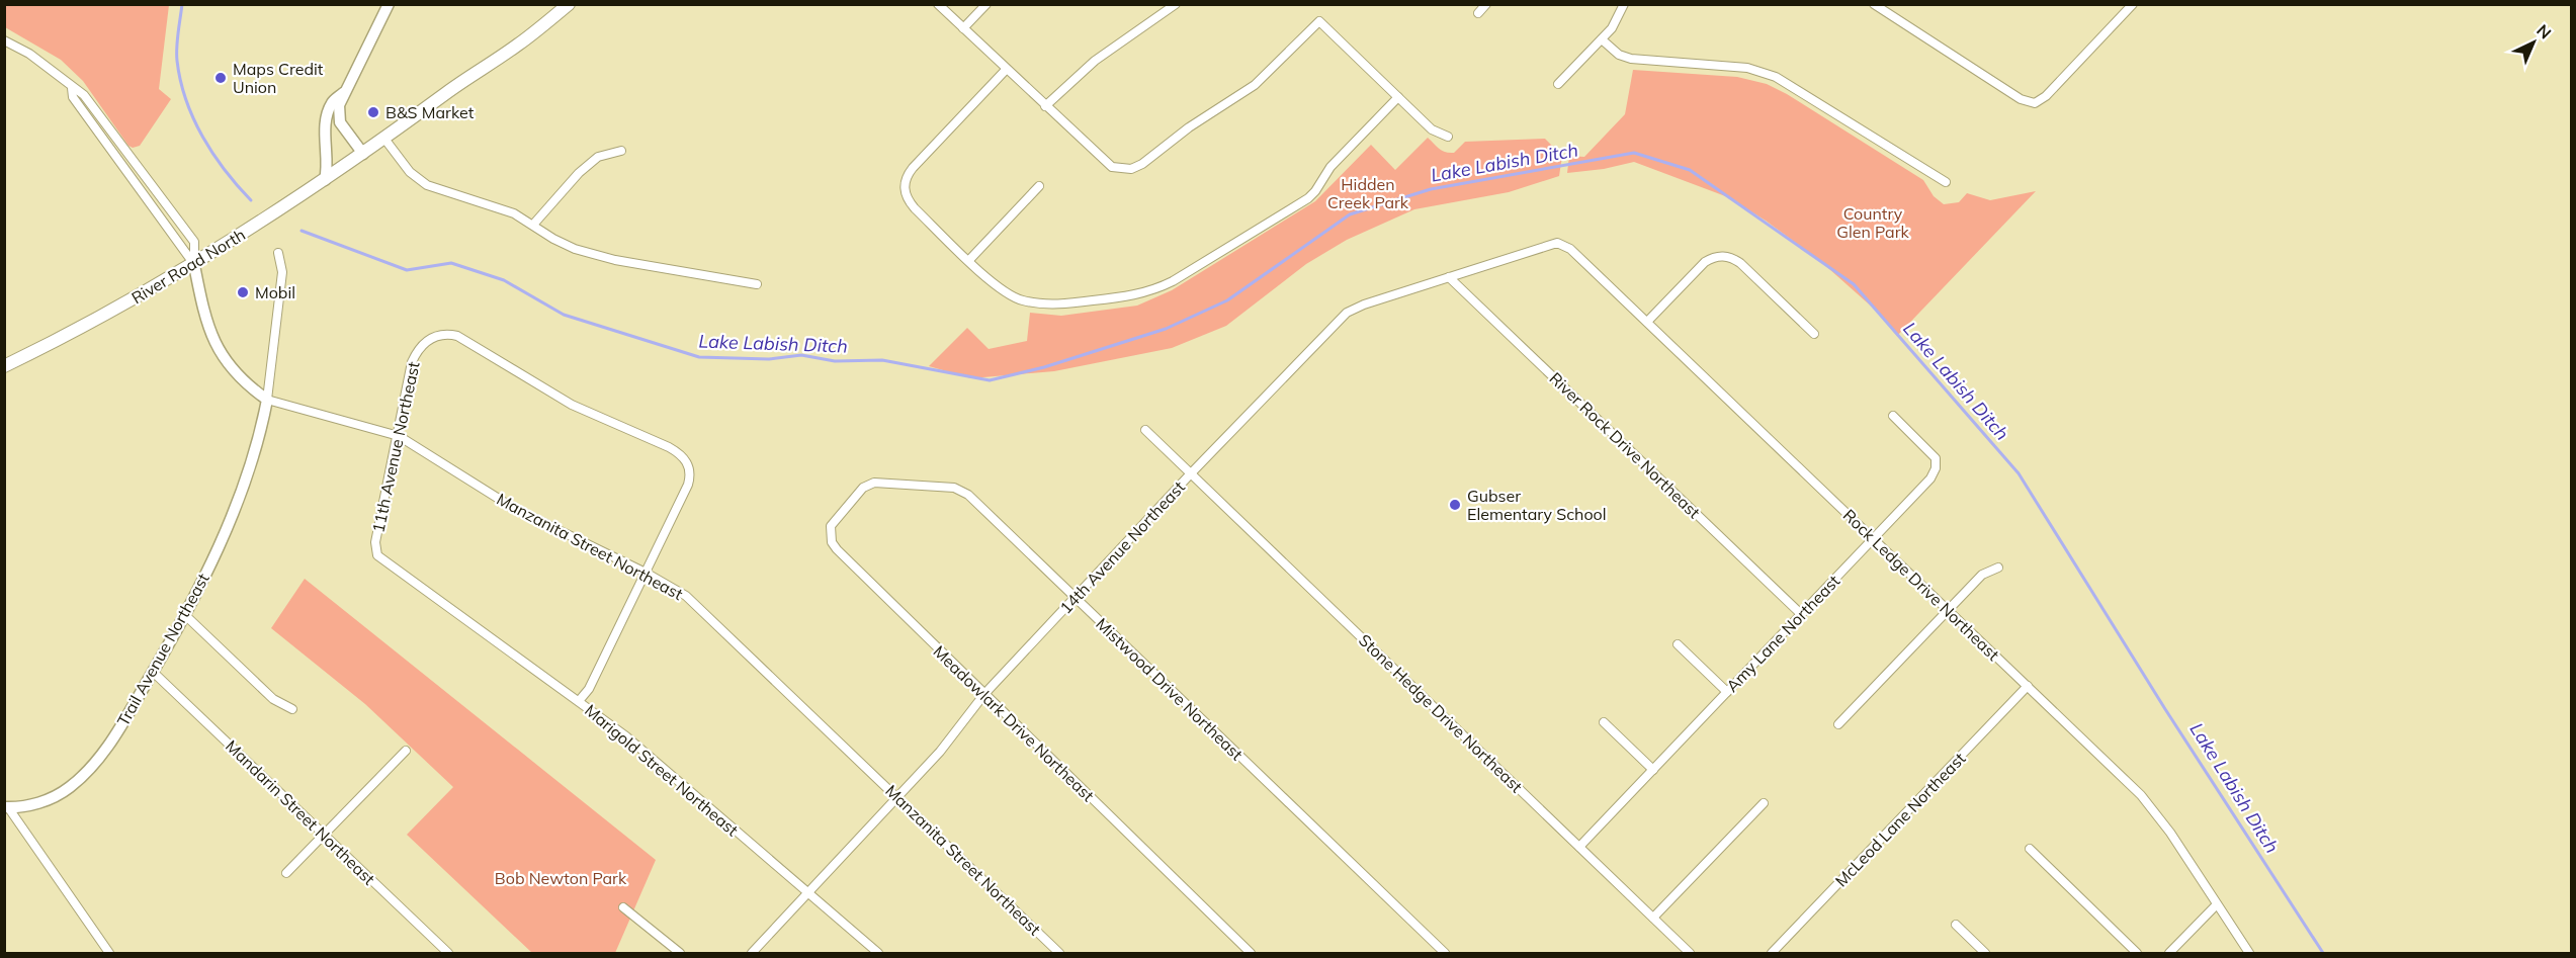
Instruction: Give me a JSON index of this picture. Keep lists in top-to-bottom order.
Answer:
{
  "streets": {
    "main road": ["River Road North"],
    "street": [
      "River Rock Drive Northeast",
      "11th Avenue Northeast",
      "Manzanita Street Northeast",
      "14th Avenue Northeast",
      "Rock Ledge Drive Northeast",
      "Amy Lane Northeast",
      "Trail Avenue Northeast",
      "Mistwood Drive Northeast",
      "Stone Hedge Drive Northeast",
      "Meadowlark Drive Northeast",
      "Marigold Street Northeast",
      "Mandarin Street Northeast",
      "McLeod Lane Northeast"
    ]
  },
  "crossings": [
    ["River Road North", "Manzanita Street Northeast"],
    ["River Rock Drive Northeast", "14th Avenue Northeast"],
    ["River Rock Drive Northeast", "Amy Lane Northeast"],
    ["11th Avenue Northeast", "Manzanita Street Northeast"],
    ["11th Avenue Northeast", "Marigold Street Northeast"],
    ["Manzanita Street Northeast", "14th Avenue Northeast"],
    ["Manzanita Street Northeast", "Trail Avenue Northeast"],
    ["14th Avenue Northeast", "Rock Ledge Drive Northeast"],
    ["14th Avenue Northeast", "Mistwood Drive Northeast"],
    ["14th Avenue Northeast", "Stone Hedge Drive Northeast"],
    ["14th Avenue Northeast", "Meadowlark Drive Northeast"],
    ["14th Avenue Northeast", "Marigold Street Northeast"],
    ["Rock Ledge Drive Northeast", "Amy Lane Northeast"],
    ["Rock Ledge Drive Northeast", "McLeod Lane Northeast"],
    ["Amy Lane Northeast", "Stone Hedge Drive Northeast"],
    ["Trail Avenue Northeast", "Mandarin Street Northeast"],
    ["Mistwood Drive Northeast", "Meadowlark Drive Northeast"]
  ],
  "water": ["Lake Labish Ditch"],
  "parks": ["Hidden Creek Park", "Country Glen Park", "Bob Newton Park"],
  "places": [
    "Maps Credit Union",
    "B&S Market",
    "Mobil",
    "Gubser Elementary School"
  ],
  "north": "top right"
}
